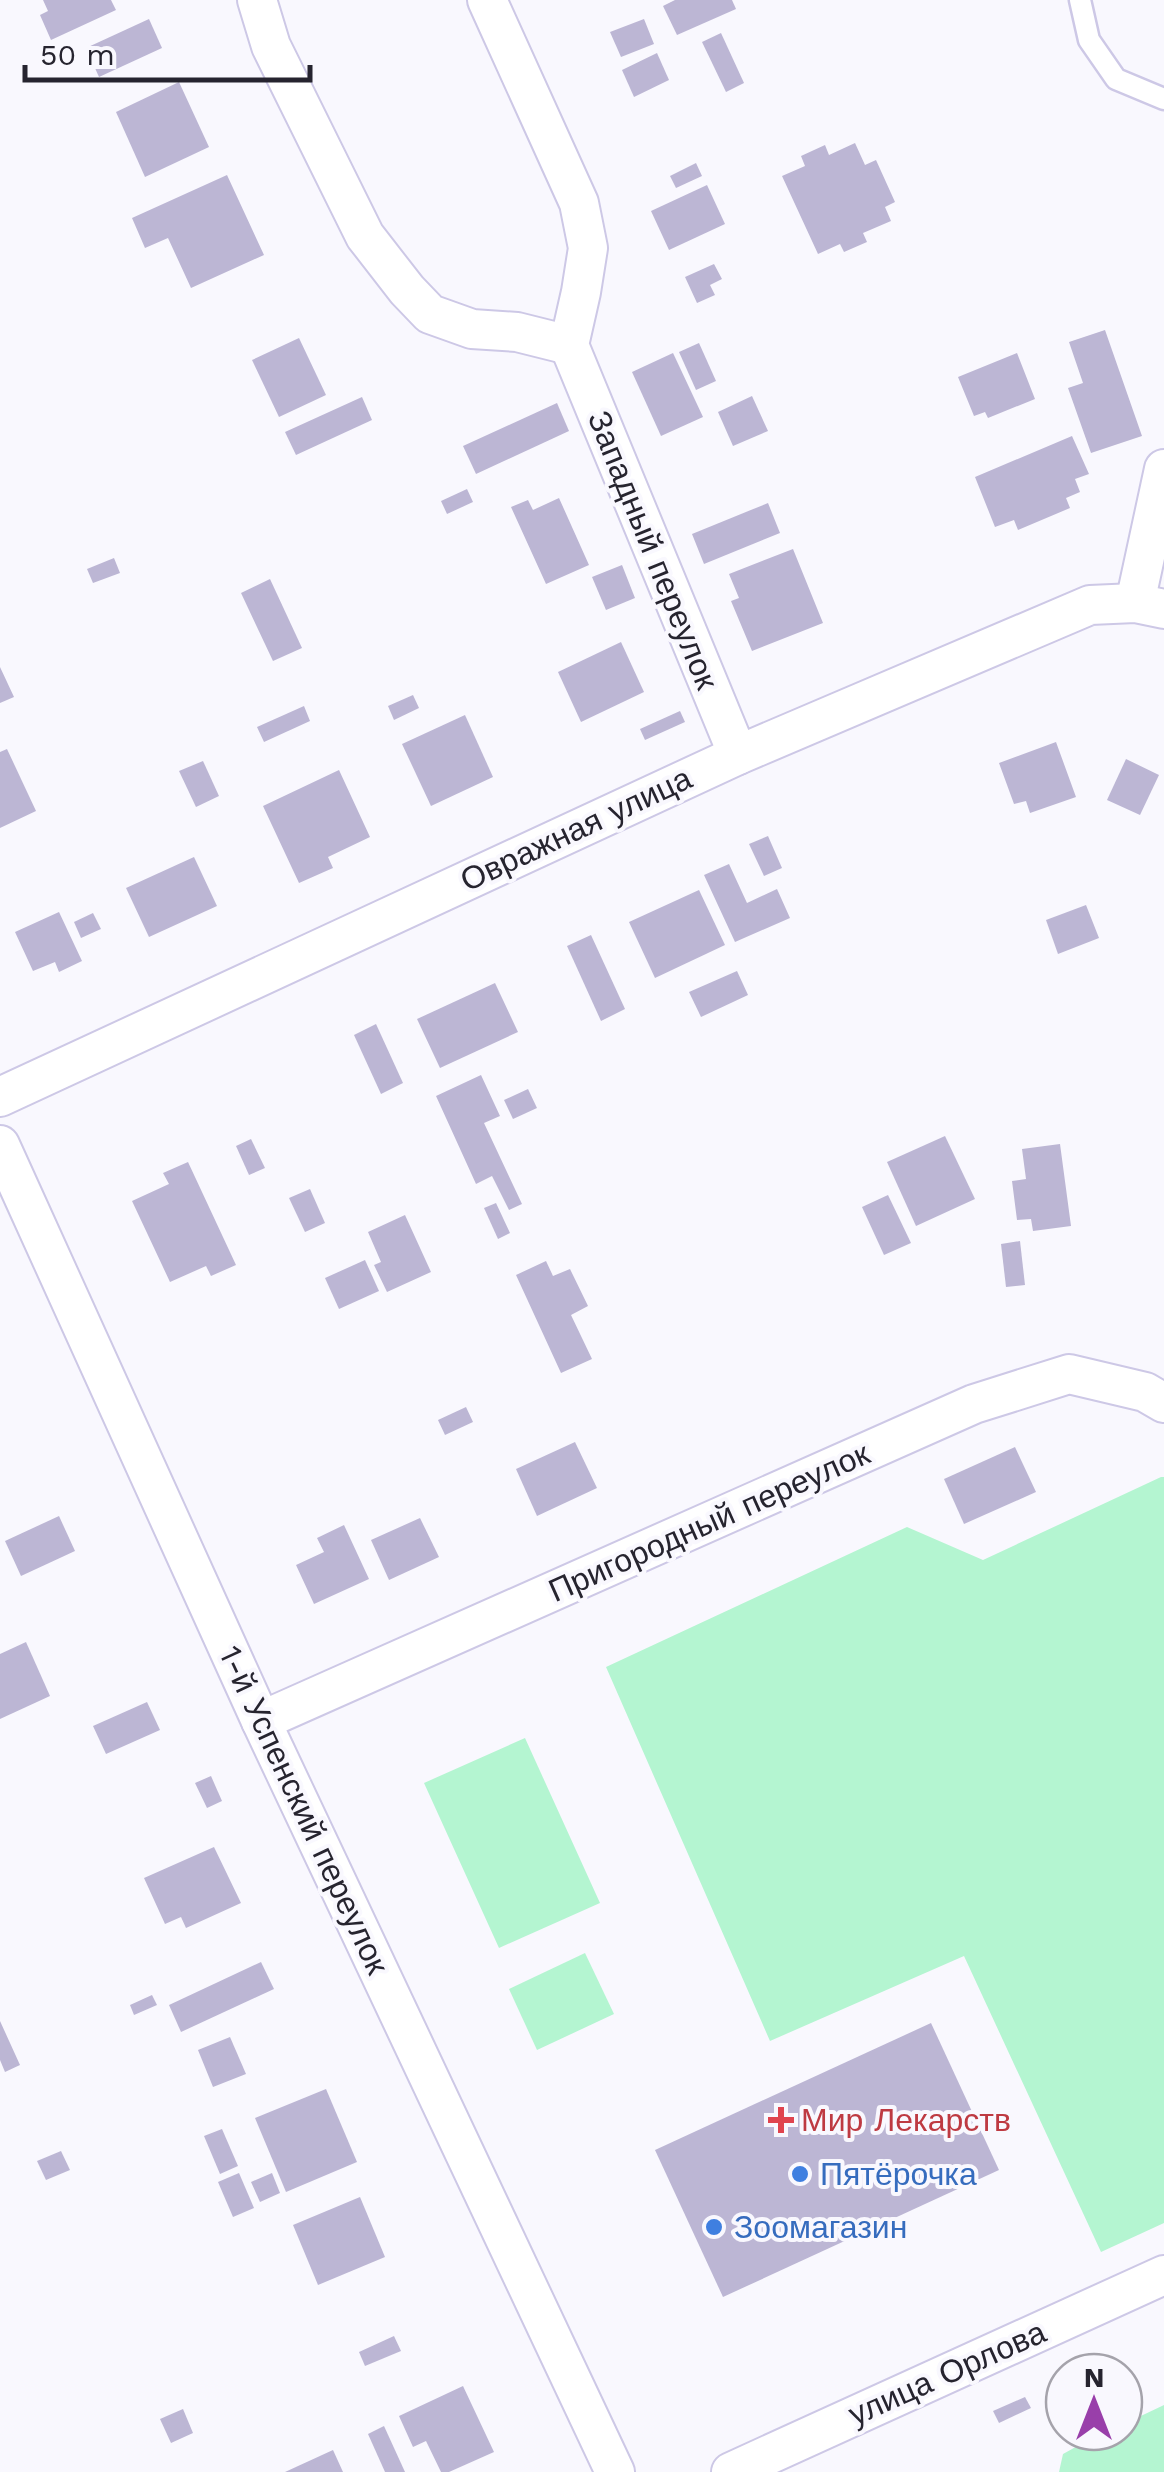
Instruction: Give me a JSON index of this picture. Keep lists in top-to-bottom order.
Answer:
{
  "streets": {
    "street": [
      "Западный переулок",
      "Овражная улица",
      "Пригородный переулок",
      "1-й Успенский переулок",
      "улица Орлова"
    ]
  },
  "crossings": [
    ["Западный переулок", "Овражная улица"],
    ["Пригородный переулок", "1-й Успенский переулок"]
  ],
  "places": {
    "health": ["Мир Лекарств"],
    "other": ["Пятёрочка", "Зоомагазин"]
  },
  "scale_bar": "50 m",
  "north": "top"
}
